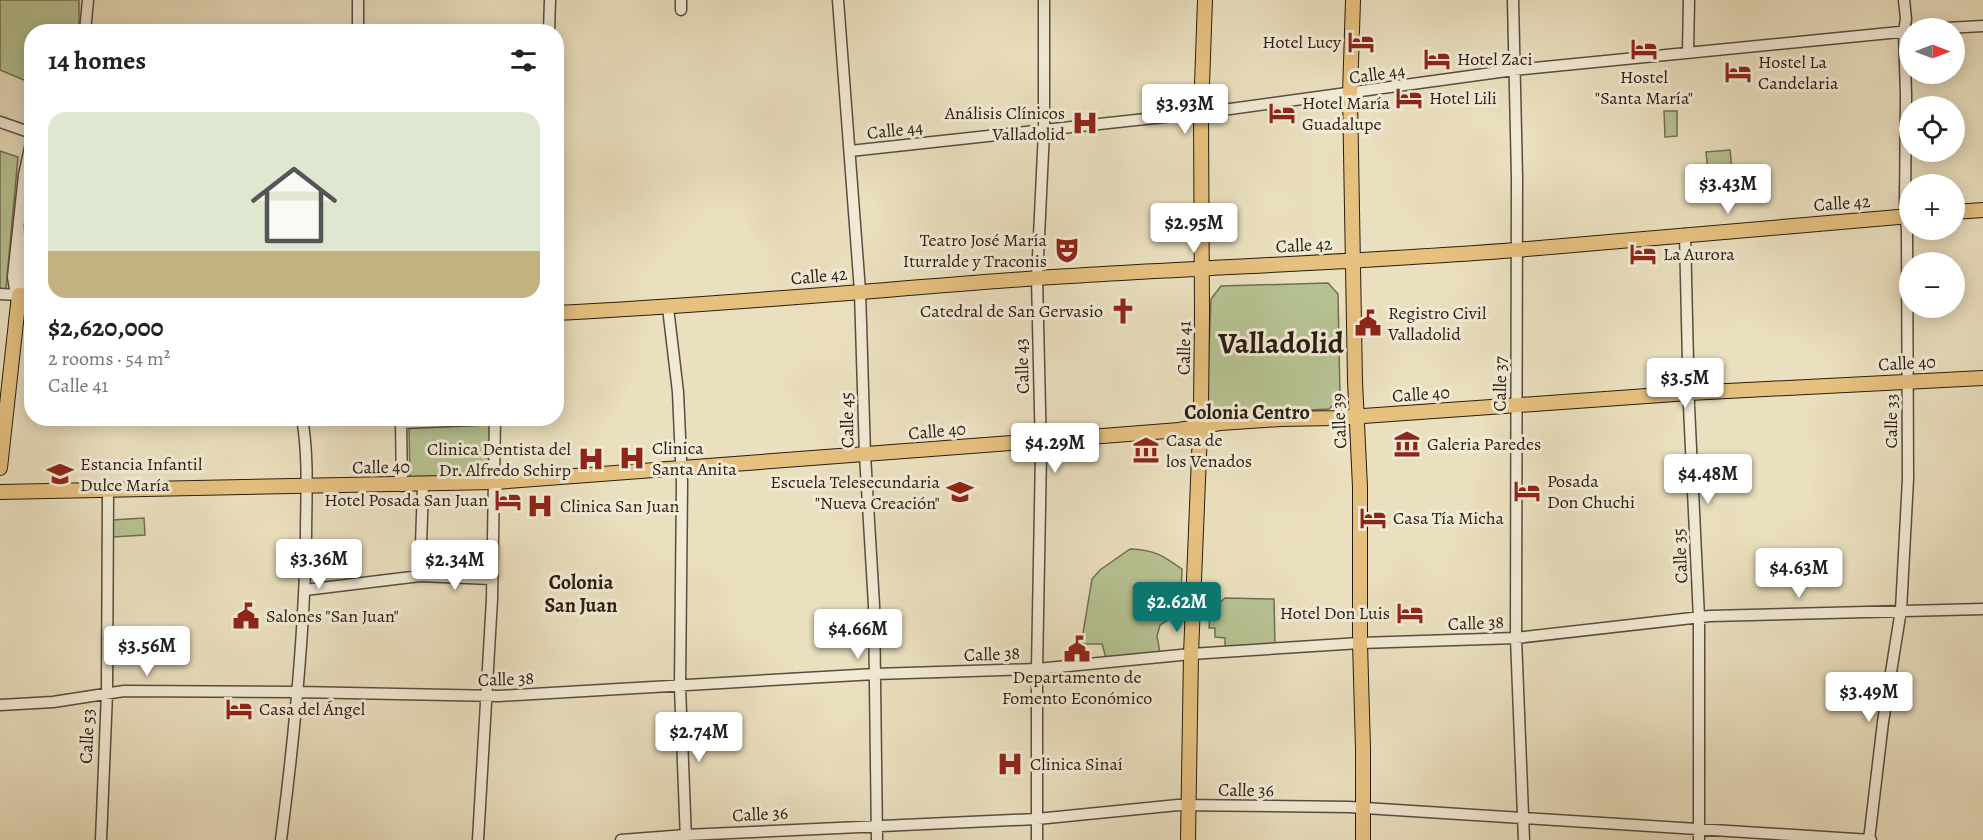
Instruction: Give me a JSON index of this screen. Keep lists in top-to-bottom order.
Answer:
{
  "streets": {
    "main road": [
      "Calle 42",
      "Calle 41",
      "Calle 40",
      "Calle 39"
    ],
    "street": [
      "Calle 44",
      "Calle 43",
      "Calle 37",
      "Calle 45",
      "Calle 33",
      "Calle 35",
      "Calle 38",
      "Calle 53",
      "Calle 36"
    ]
  },
  "crossings": [
    ["Calle 44", "Calle 41"],
    ["Calle 44", "Calle 43"],
    ["Calle 44", "Calle 37"],
    ["Calle 44", "Calle 45"],
    ["Calle 44", "Calle 39"],
    ["Calle 42", "Calle 41"],
    ["Calle 42", "Calle 43"],
    ["Calle 42", "Calle 37"],
    ["Calle 42", "Calle 45"],
    ["Calle 42", "Calle 39"],
    ["Calle 42", "Calle 35"],
    ["Calle 41", "Calle 40"],
    ["Calle 41", "Calle 38"],
    ["Calle 41", "Calle 36"],
    ["Calle 40", "Calle 43"],
    ["Calle 40", "Calle 37"],
    ["Calle 40", "Calle 45"],
    ["Calle 40", "Calle 39"],
    ["Calle 40", "Calle 33"],
    ["Calle 40", "Calle 35"],
    ["Calle 40", "Calle 53"],
    ["Calle 43", "Calle 38"],
    ["Calle 43", "Calle 36"],
    ["Calle 37", "Calle 38"],
    ["Calle 37", "Calle 36"],
    ["Calle 45", "Calle 38"],
    ["Calle 45", "Calle 36"],
    ["Calle 39", "Calle 38"],
    ["Calle 39", "Calle 36"],
    ["Calle 33", "Calle 38"],
    ["Calle 33", "Calle 36"],
    ["Calle 35", "Calle 38"],
    ["Calle 35", "Calle 36"],
    ["Calle 38", "Calle 53"]
  ],
  "districts": ["Valladolid", "Colonia Centro", "Colonia San Juan"],
  "places": {
    "hotel": [
      "Hotel Lucy",
      "Hostel \"Santa María\"",
      "Hotel Zaci",
      "Hostel La Candelaria",
      "Hotel Lili",
      "Hotel María Guadalupe",
      "La Aurora",
      "Posada Don Chuchi",
      "Hotel Posada San Juan",
      "Casa Tía Micha",
      "Hotel Don Luis",
      "Casa del Ángel"
    ],
    "hospital": [
      "Análisis Clínicos Valladolid",
      "Clinica Santa Anita",
      "Clinica Dentista del Dr. Alfredo Schirp",
      "Clinica San Juan",
      "Clinica Sinaí"
    ],
    "theatre": ["Teatro José María Iturralde y Traconis"],
    "church": ["Catedral de San Gervasio"],
    "public building": ["Registro Civil Valladolid", "Salones \"San Juan\"", "Departamento de Fomento Económico"],
    "museum": ["Galeria Paredes", "Casa de los Venados"],
    "school or university": ["Estancia Infantil Dulce María", "Escuela Telesecundaria \"Nueva Creación\""]
  },
  "north": "right",
  "page": {
    "map_buttons": ["+", "−"],
    "heading": "14 homes",
    "price": [
      "$3.93M",
      "$3.43M",
      "$2.95M",
      "$3.5M",
      "$4.29M",
      "$4.48M",
      "$3.36M",
      "$2.34M",
      "$4.63M",
      "$2.62M",
      "$4.66M",
      "$3.56M",
      "$3.49M",
      "$2.74M"
    ],
    "list": [
      {
        "name": "$2,620,000",
        "note": "2 rooms · 54 m² · Calle 41"
      }
    ]
  }
}
